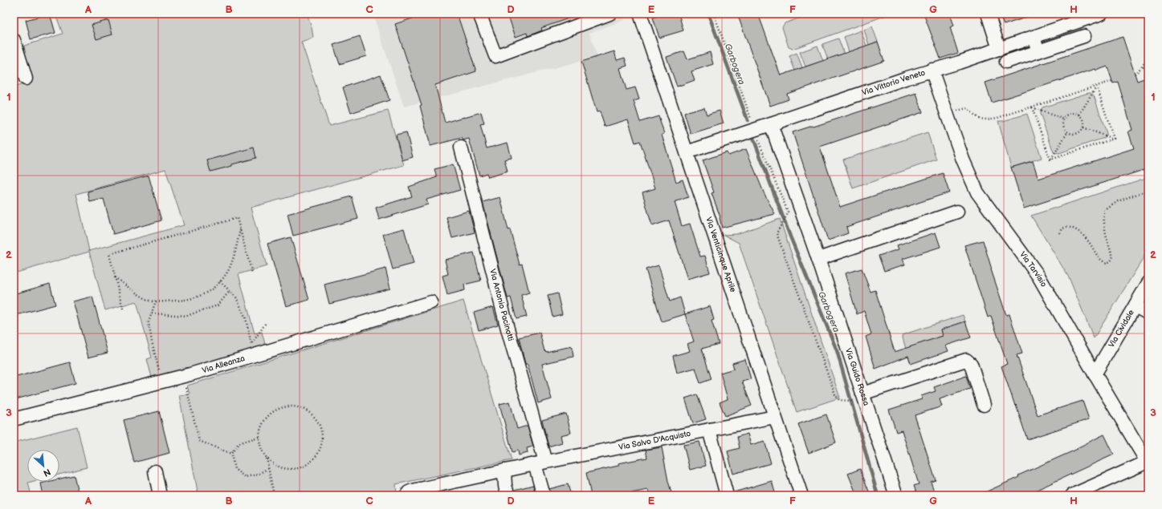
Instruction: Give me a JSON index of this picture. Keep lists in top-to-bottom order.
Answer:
{
  "streets": {
    "street": [
      "Via Vittorio Veneto",
      "Via Venticinque Aprile",
      "Via Tarvisio",
      "Via Antonio Pacinotti",
      "Via Cividale",
      "Via Alleanza",
      "Via Guido Rossa",
      "Via Salvo D'Acquisto"
    ]
  },
  "crossings": [
    ["Via Vittorio Veneto", "Via Venticinque Aprile"],
    ["Via Vittorio Veneto", "Via Tarvisio"],
    ["Via Vittorio Veneto", "Via Guido Rossa"],
    ["Via Venticinque Aprile", "Via Salvo D'Acquisto"],
    ["Via Tarvisio", "Via Cividale"],
    ["Via Antonio Pacinotti", "Via Salvo D'Acquisto"]
  ],
  "water": ["Garbogera"],
  "north": "bottom right",
  "grid": {
    "columns": [
      "A",
      "B",
      "C",
      "D",
      "E",
      "F",
      "G",
      "H"
    ],
    "rows": ["1", "2", "3"]
  }
}
